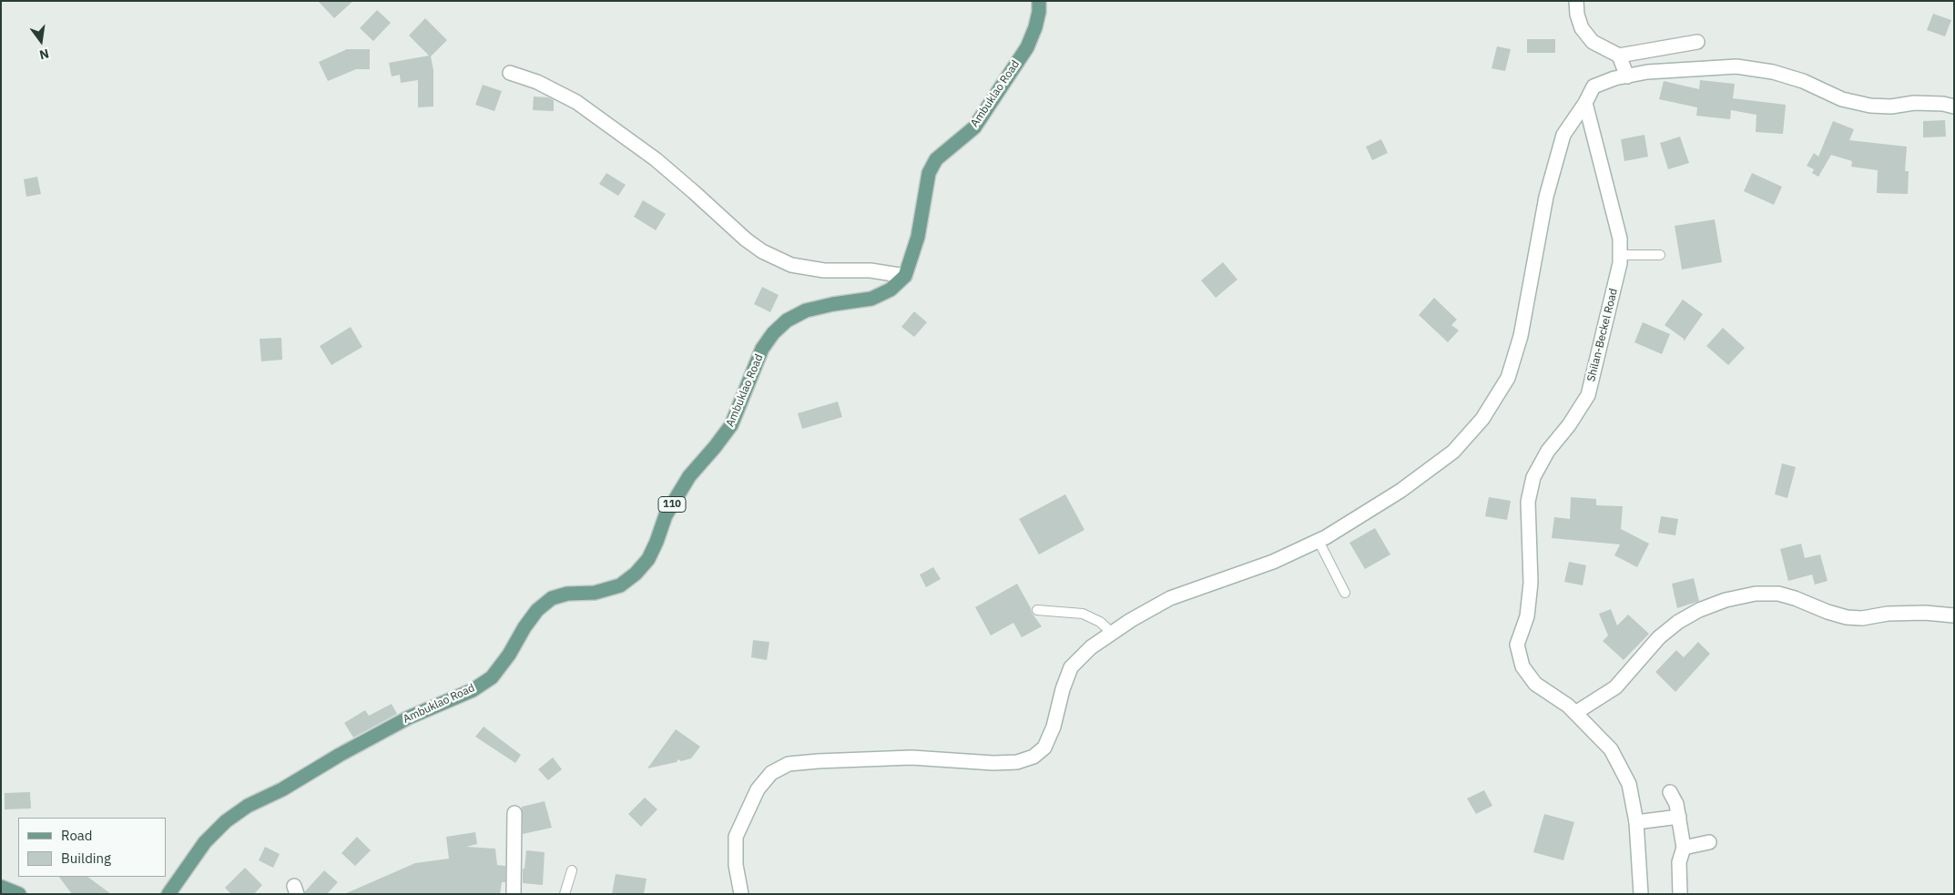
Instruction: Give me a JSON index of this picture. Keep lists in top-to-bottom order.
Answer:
{
  "streets": {
    "main road": ["Ambuklao Road", "110"],
    "street": ["Shilan-Beckel Road"]
  },
  "legend": ["Road", "Building"],
  "north": "bottom"
}
